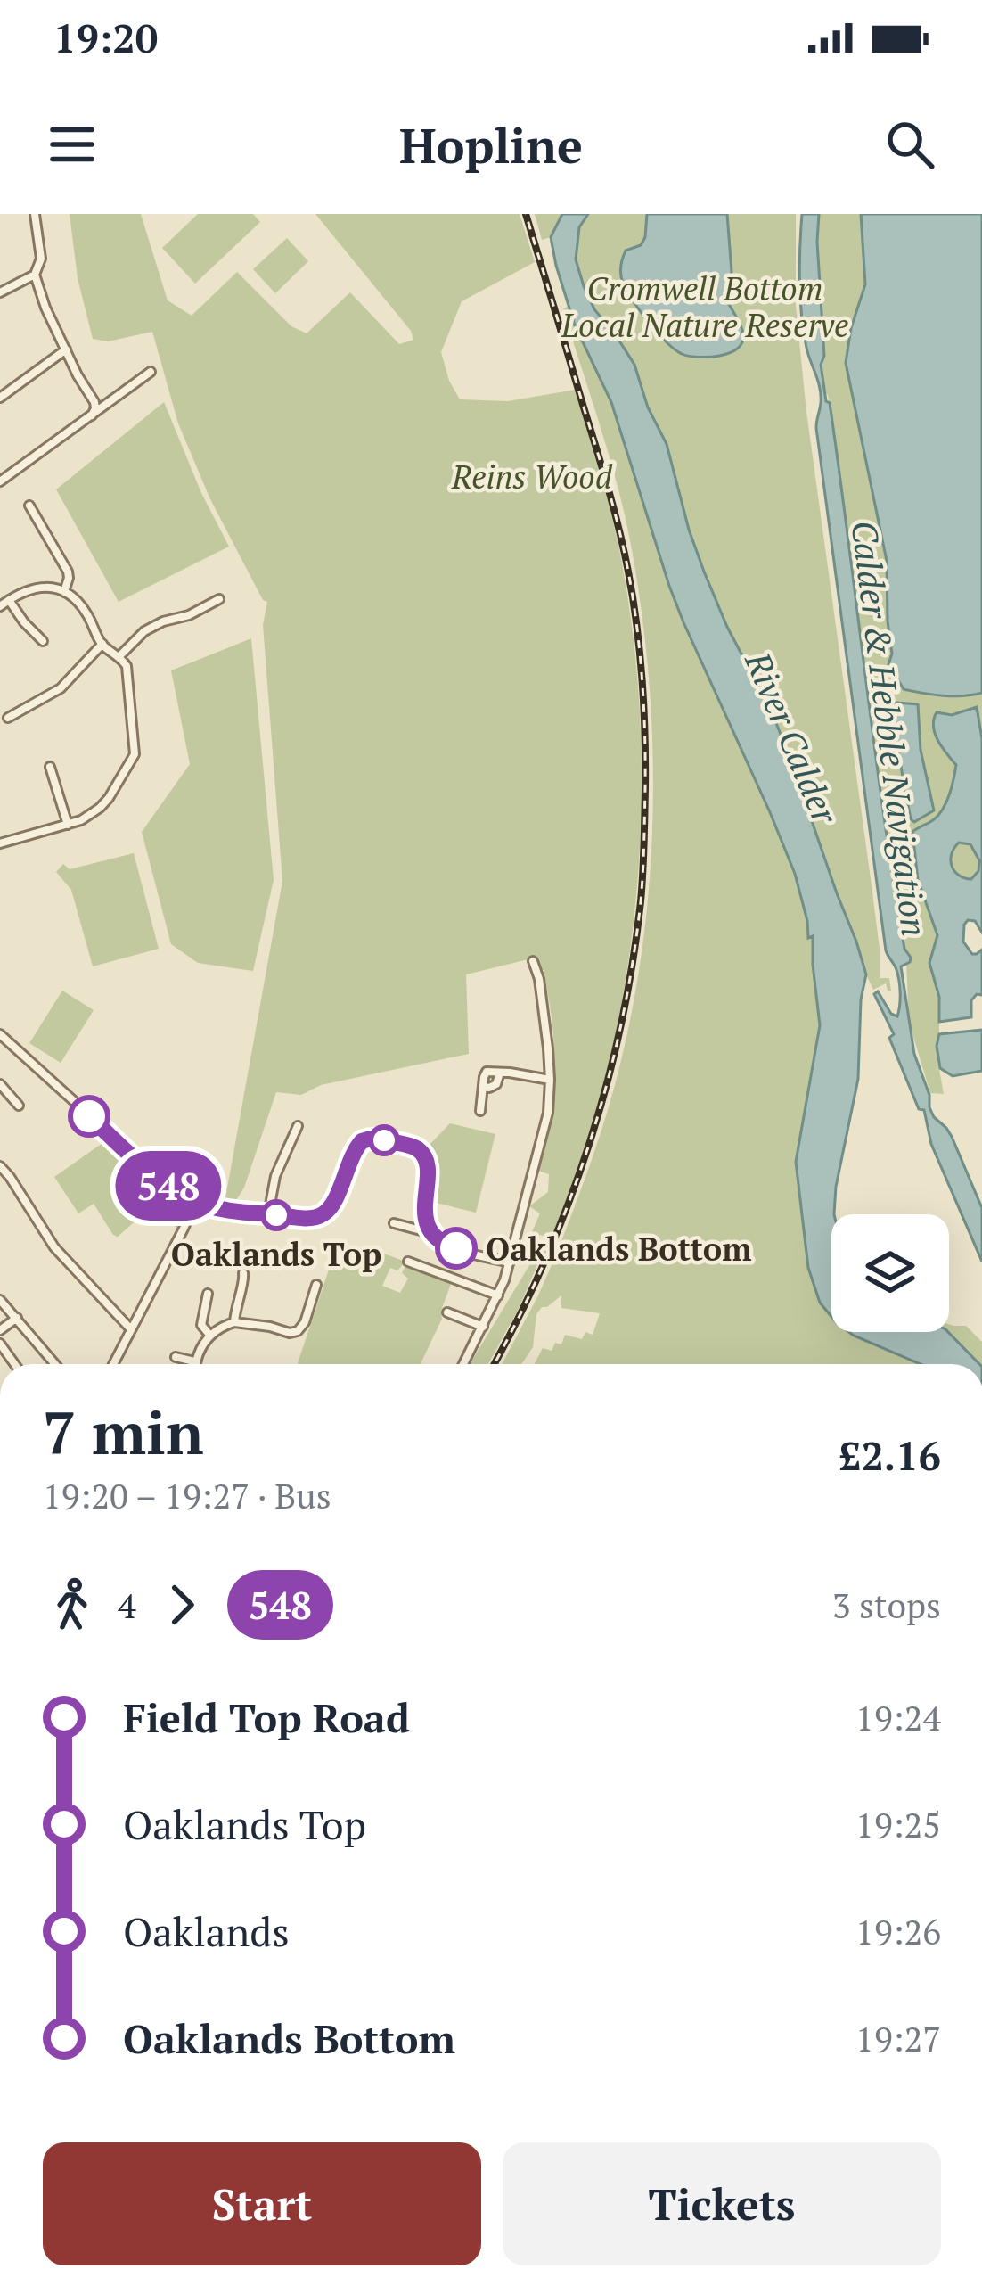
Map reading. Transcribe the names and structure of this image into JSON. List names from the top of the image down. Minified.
{"water":["Calder & Hebble Navigation","River Calder"],"parks":["Cromwell Bottom Local Nature Reserve","Reins Wood"],"places":["Oaklands Top","Oaklands Bottom"],"lines":["bus line 548"],"page":{"status":"19:20","header":"Hopline","on_map":"548","heading":["7 min","19:20 – 19:27 · Bus","£2.16"],"legs":["4","548","3 stops"],"list":[{"name":"Field Top Road","value":"19:24"},{"name":"Oaklands Top","value":"19:25"},{"name":"Oaklands","value":"19:26"},{"name":"Oaklands Bottom","value":"19:27"}],"buttons":["Start","Tickets"]}}
